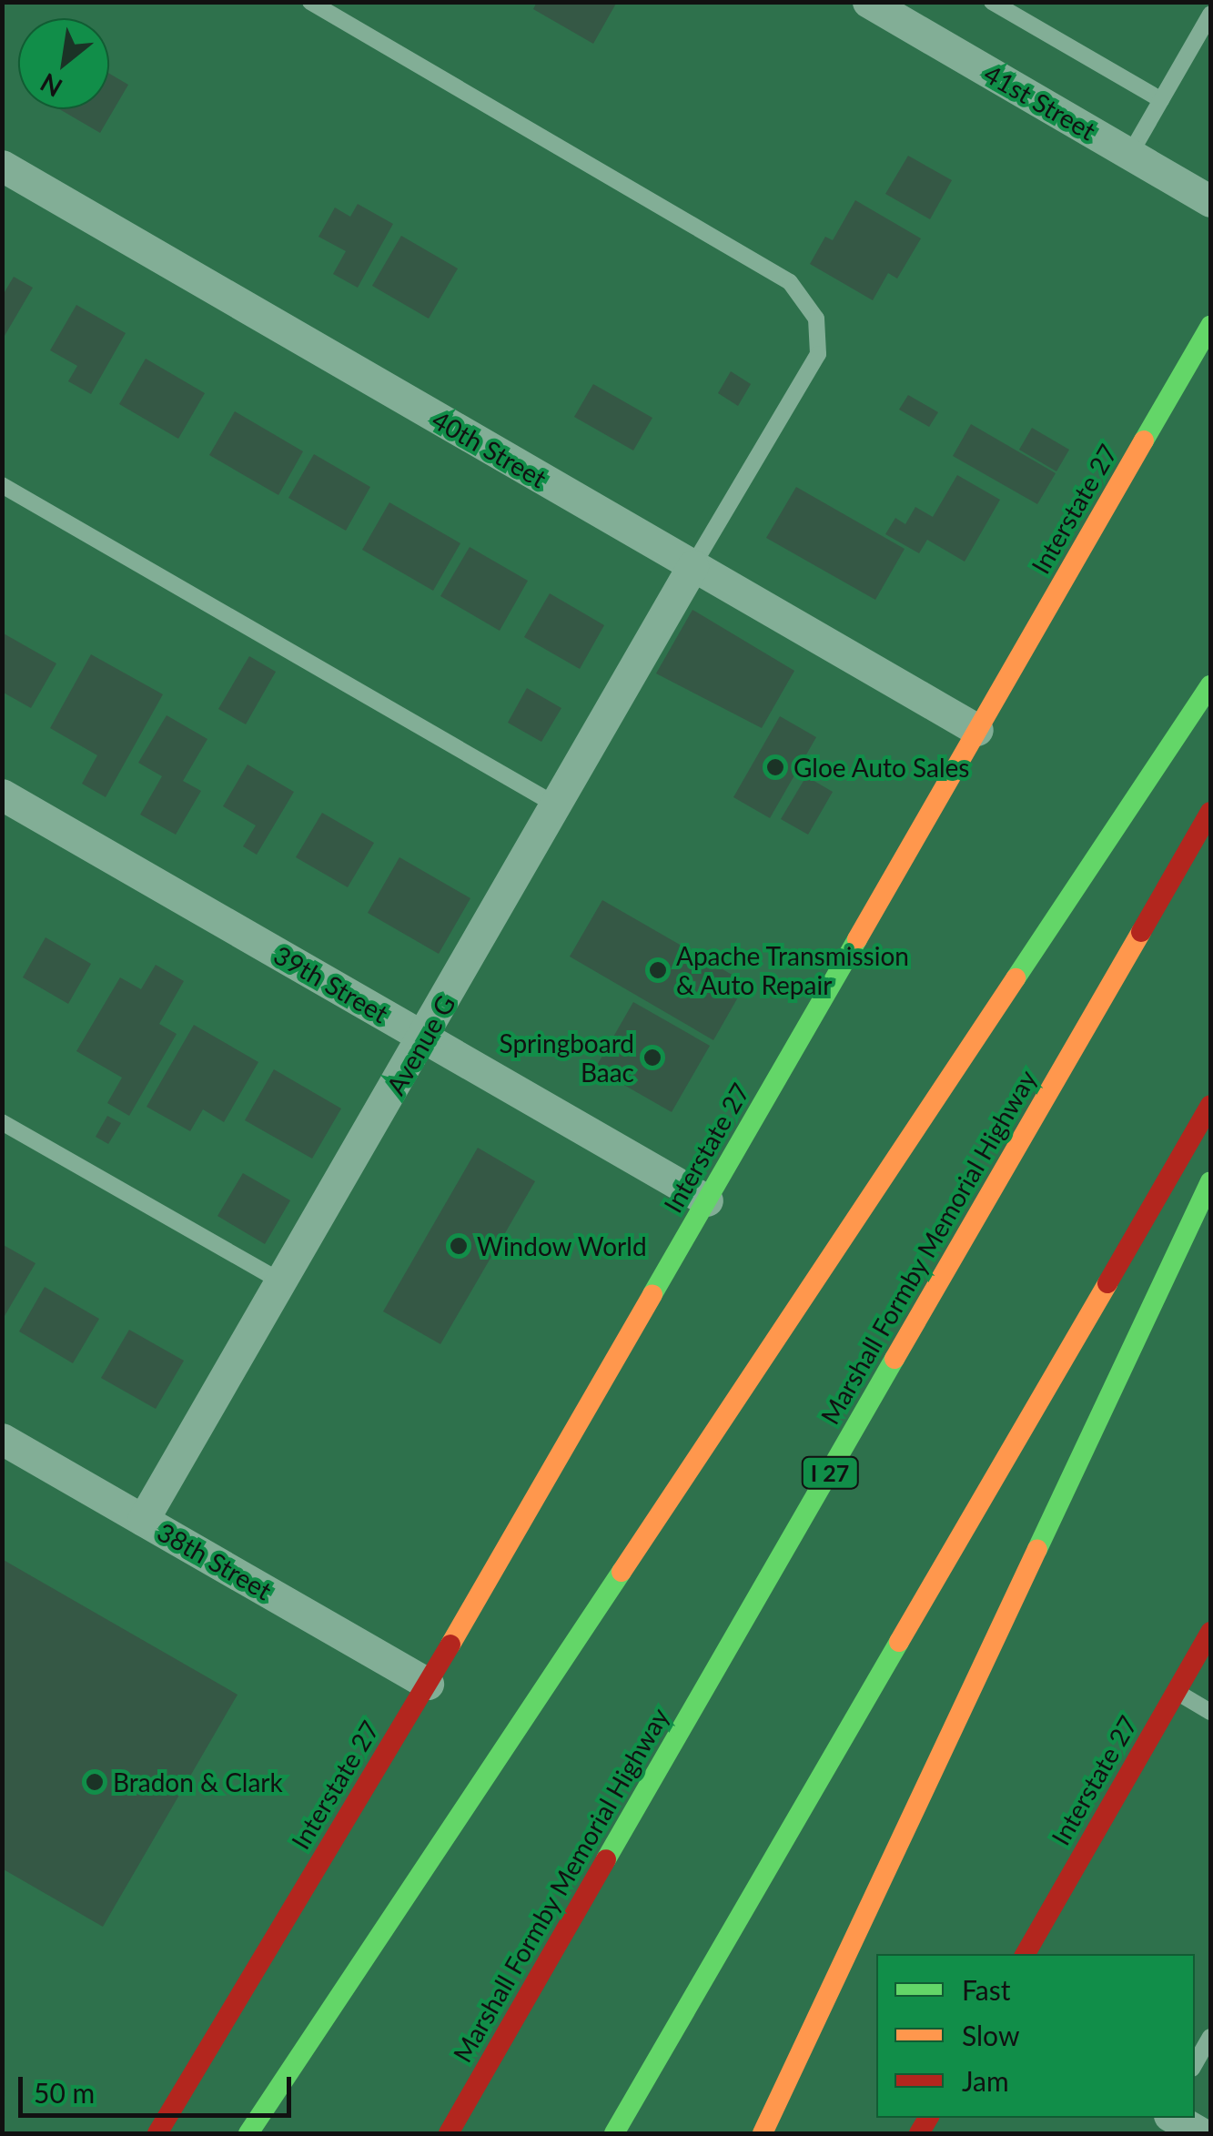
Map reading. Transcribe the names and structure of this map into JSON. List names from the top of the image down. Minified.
{"streets":{"main road":["Interstate 27","Marshall Formby Memorial Highway","I 27"],"street":["41st Street","40th Street","39th Street","Avenue G","38th Street"]},"crossings":[["40th Street","Interstate 27"],["40th Street","Avenue G"],["Interstate 27","39th Street"],["Interstate 27","38th Street"],["39th Street","Avenue G"],["Avenue G","38th Street"]],"places":["Gloe Auto Sales","Apache Transmission & Auto Repair","Springboard Baac","Window World","Bradon & Clark"],"legend":["Fast","Slow","Jam"],"scale_bar":"50 m","north":"bottom left"}
